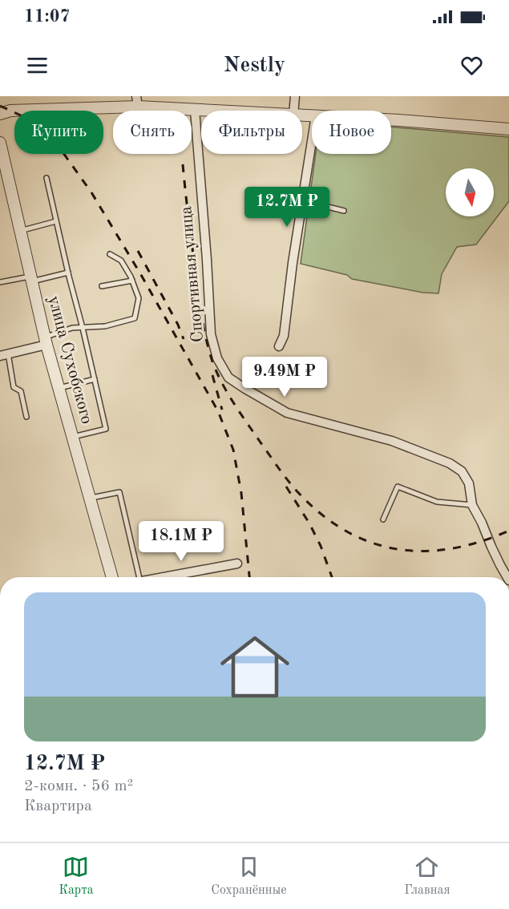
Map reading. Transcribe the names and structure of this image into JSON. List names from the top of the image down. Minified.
{"streets":{"street":["Спортивная улица","улица Сухобского"]},"north":"bottom","page":{"status":"11:07","header":"Nestly","chip":["Купить","Снять","Фильтры","Новое"],"price":["12.7M ₽","9.49M ₽","18.1M ₽"],"list":[{"name":"12.7M ₽","note":"2-комн. · 56 m² · Квартира"}],"tabs":["Карта","Сохранённые","Главная"]}}
